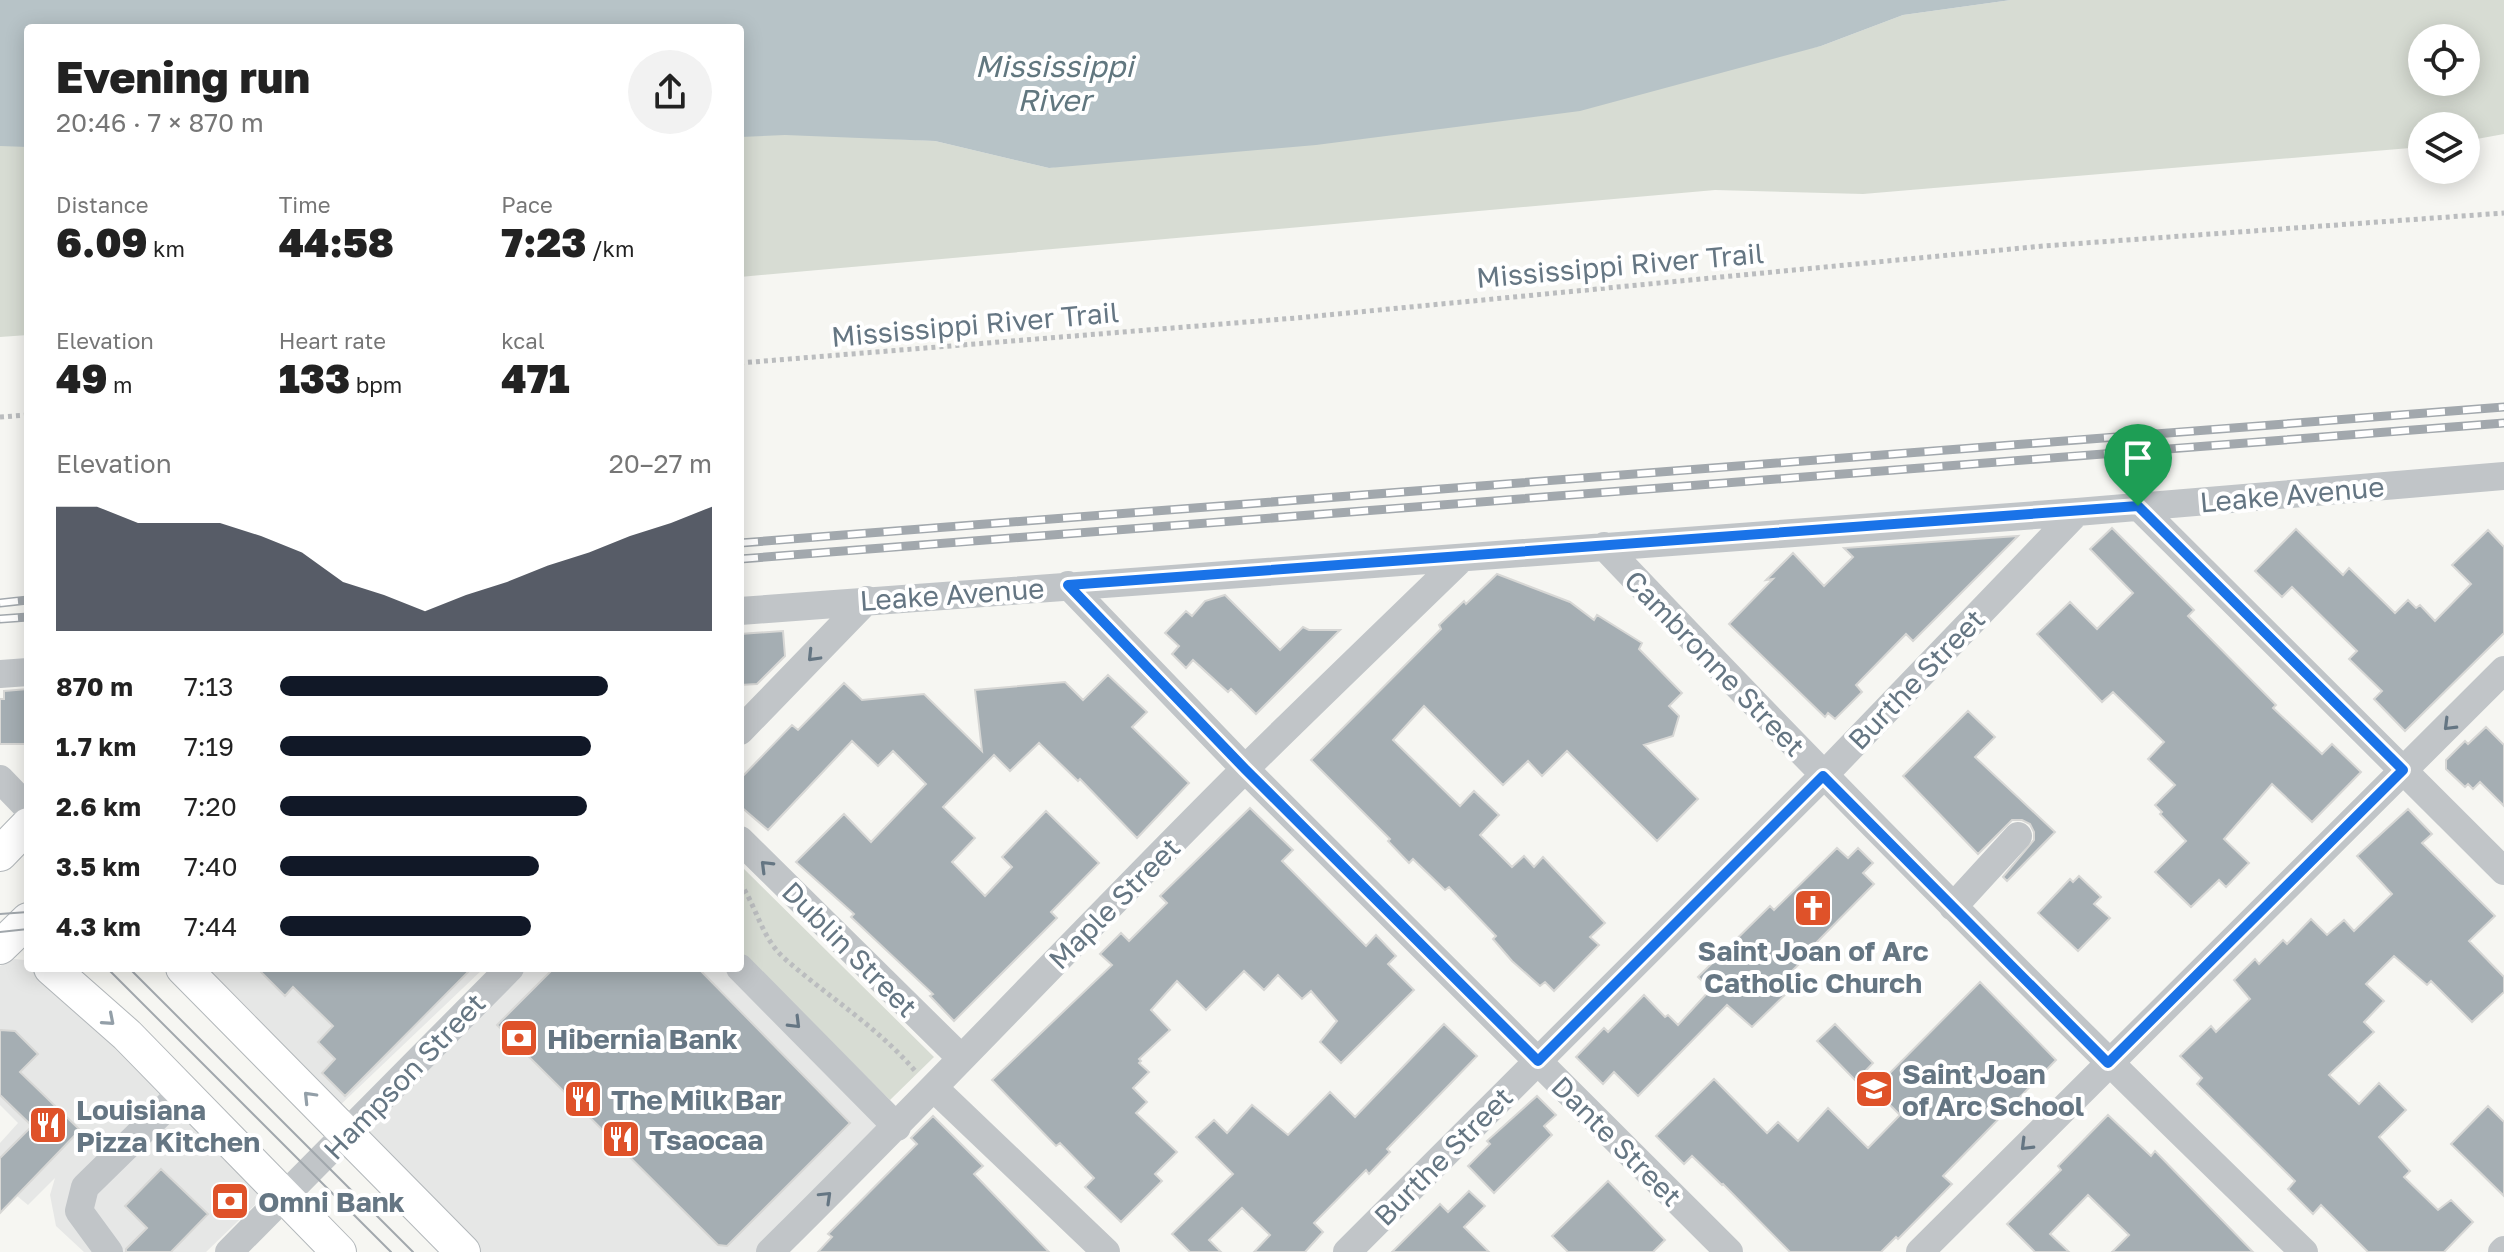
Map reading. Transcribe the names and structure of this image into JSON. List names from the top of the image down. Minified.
{"streets":{"street":["Leake Avenue","Cambronne Street","Burthe Street","Maple Street","Dublin Street","Hampson Street","Dante Street"],"path":["Mississippi River Trail"]},"crossings":[["Leake Avenue","Cambronne Street"],["Leake Avenue","Burthe Street"],["Leake Avenue","Maple Street"],["Leake Avenue","Dante Street"],["Cambronne Street","Burthe Street"],["Burthe Street","Dante Street"],["Maple Street","Dublin Street"],["Maple Street","Dante Street"]],"water":["Mississippi River"],"places":{"church":["Saint Joan of Arc Catholic Church"],"bank":["Hibernia Bank","Omni Bank"],"school or university":["Saint Joan of Arc School"],"restaurant":["The Milk Bar","Louisiana Pizza Kitchen","Tsaocaa"]},"page":{"heading":["Evening run","20:46 · 7 × 870 m"],"stats":[["Distance","6.09 km"],["Time","44:58"],["Pace","7:23 /km"],["Elevation","49 m"],["Heart rate","133 bpm"],["kcal","471"]],"chart":["Elevation","20–27 m"],"list":[{"name":"870 m","note":"7:13"},{"name":"1.7 km","note":"7:19"},{"name":"2.6 km","note":"7:20"},{"name":"3.5 km","note":"7:40"},{"name":"4.3 km","note":"7:44"}]}}
